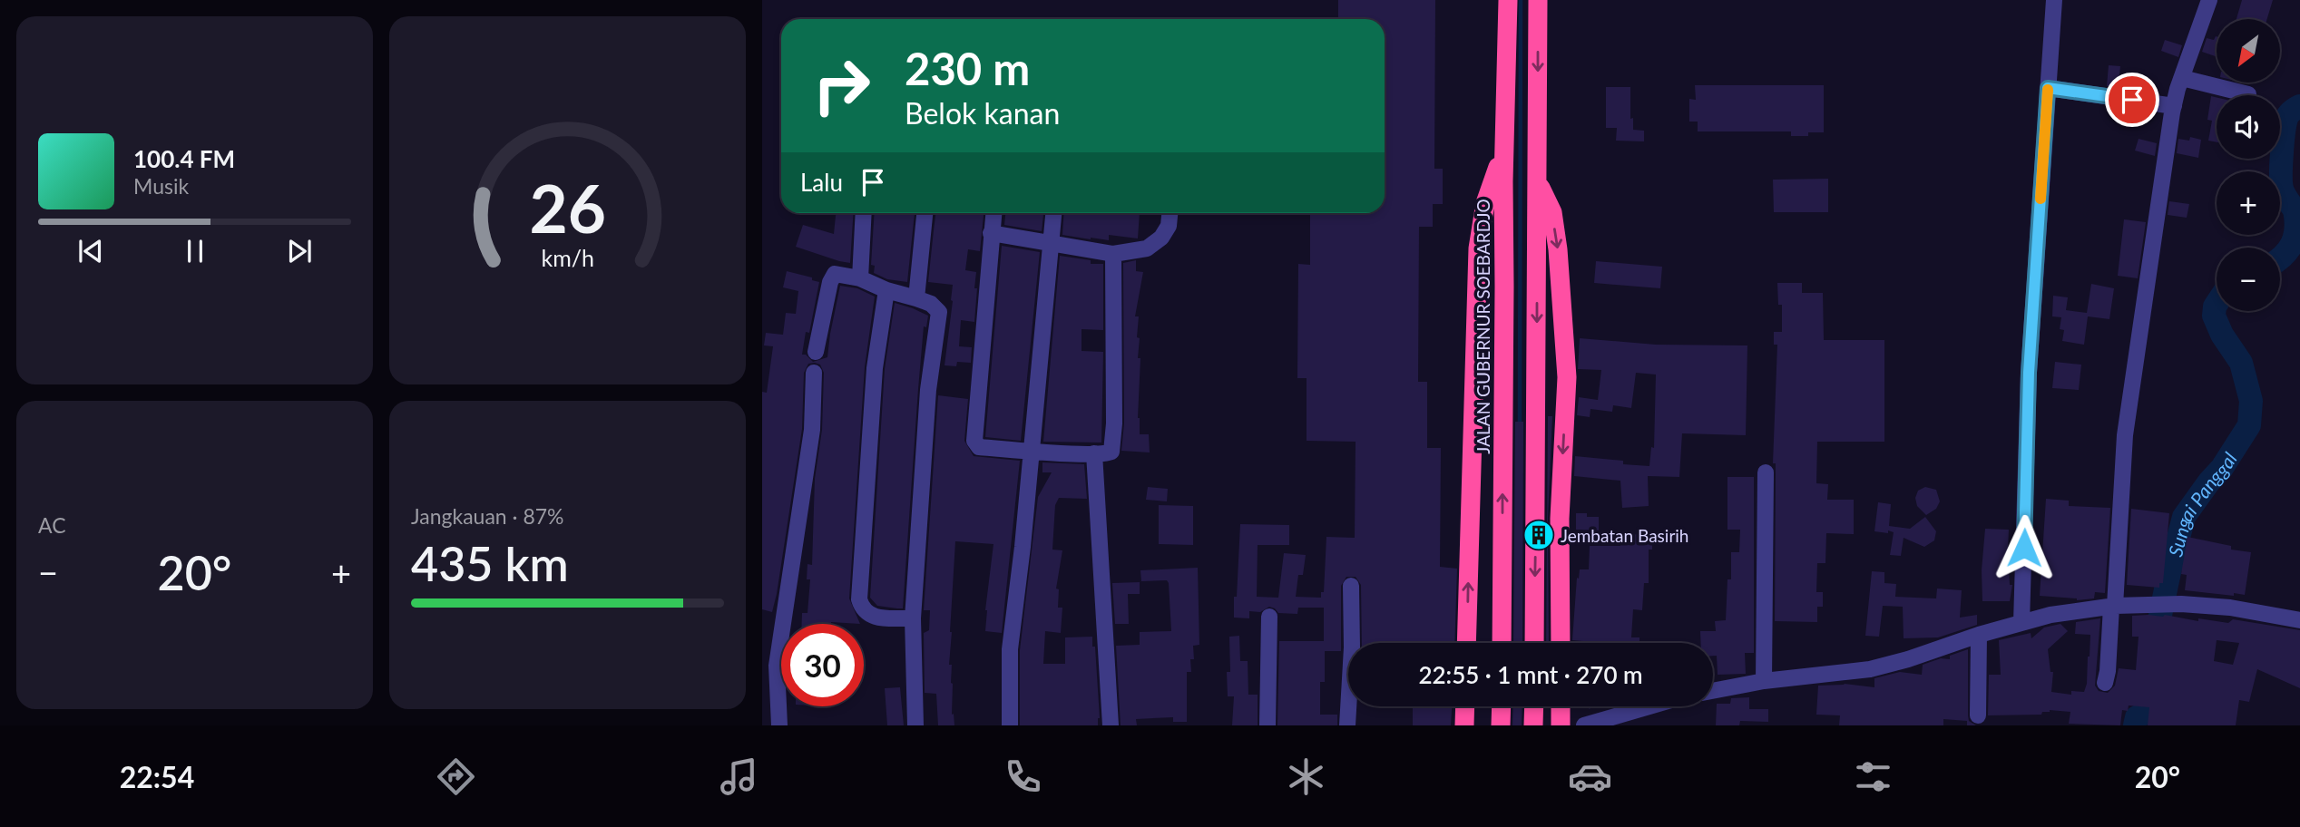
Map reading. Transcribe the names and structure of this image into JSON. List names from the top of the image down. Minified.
{"streets":{"highway":["JALAN GUBERNUR SOEBARDJO"]},"water":["Sungai Panggal"],"places":{"building":["Jembatan Basirih"]},"north":"bottom left","page":{"map_buttons":["+","−"],"turn":["230 m","Belok kanan"],"song":["100.4 FM","Musik"],"then":"Lalu","tile":["AC",["Jangkauan · 87%","435 km"]],"heat":["−","20°","+"],"limit":"30","trip":"22:55 · 1 mnt · 270 m","tabs":["22:54","20°"],"gauge":["26","km/h"]}}
